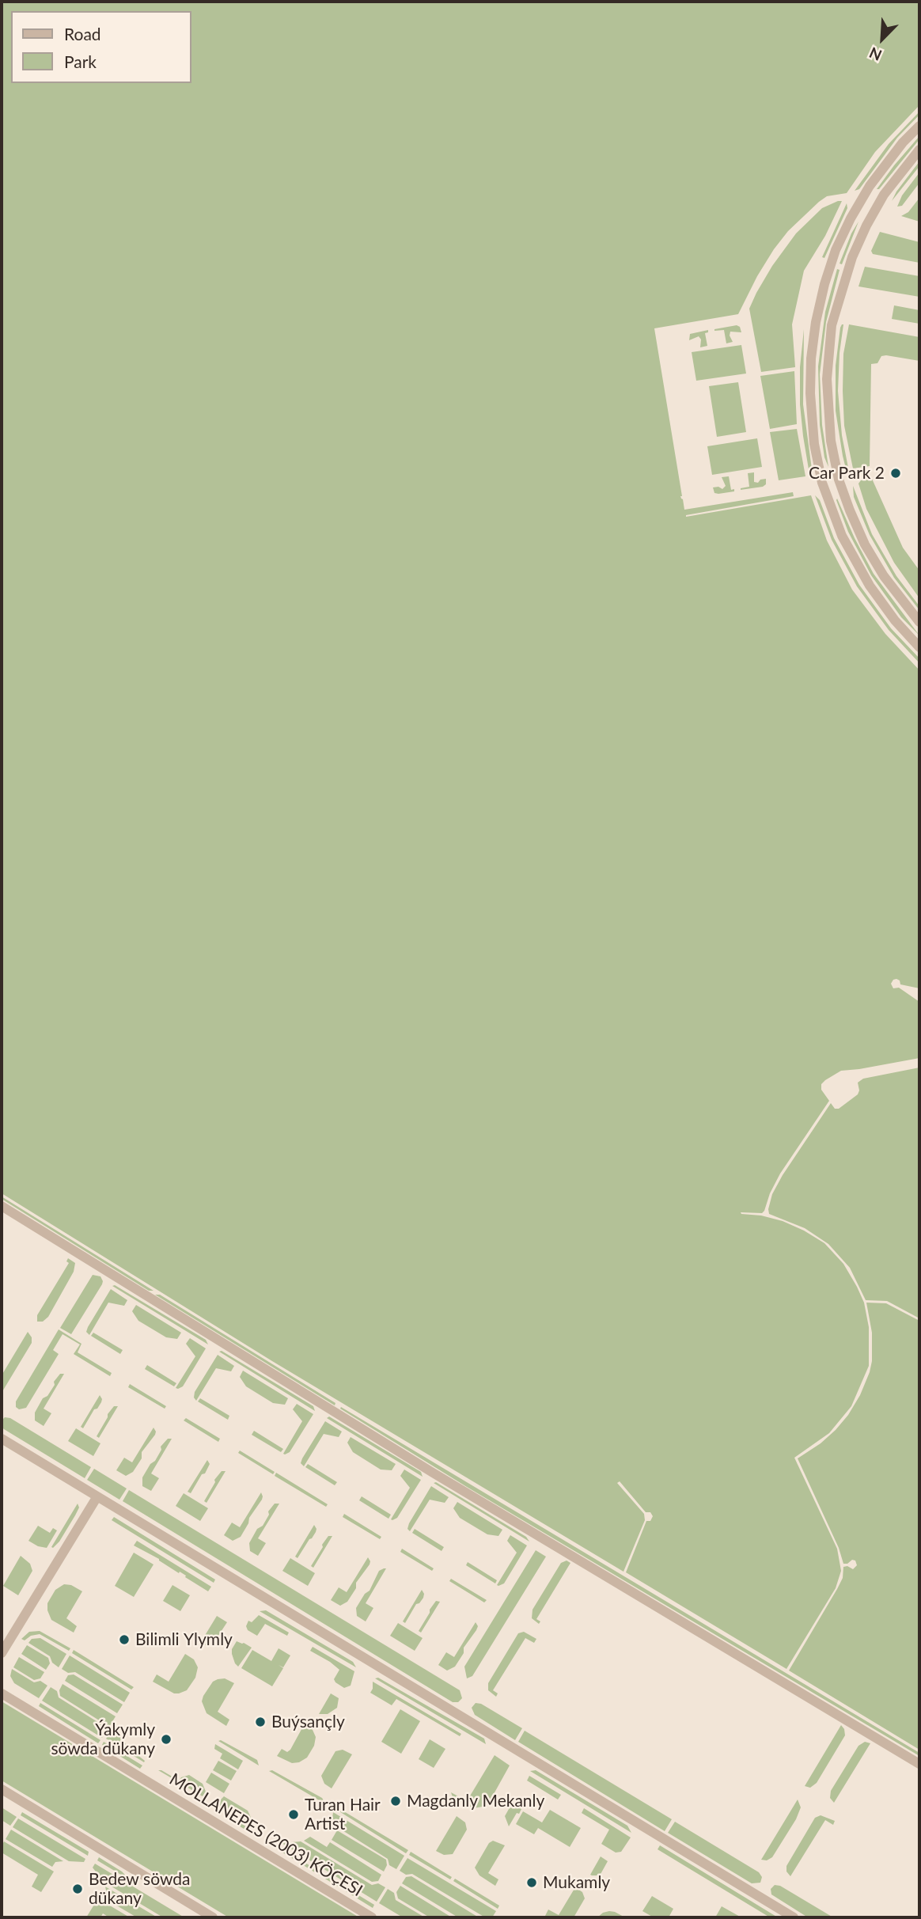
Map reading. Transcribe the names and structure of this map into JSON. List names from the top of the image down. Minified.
{"streets":{"street":["MOLLANEPES (2003) KÖÇESI"]},"places":["Car Park 2","Bilimli Ylymly","Buýsançly","Ýakymly söwda dükany","Magdanly Mekanly","Turan Hair Artist","Mukamly","Bedew söwda dükany"],"legend":["Road","Park"],"north":"bottom left"}
